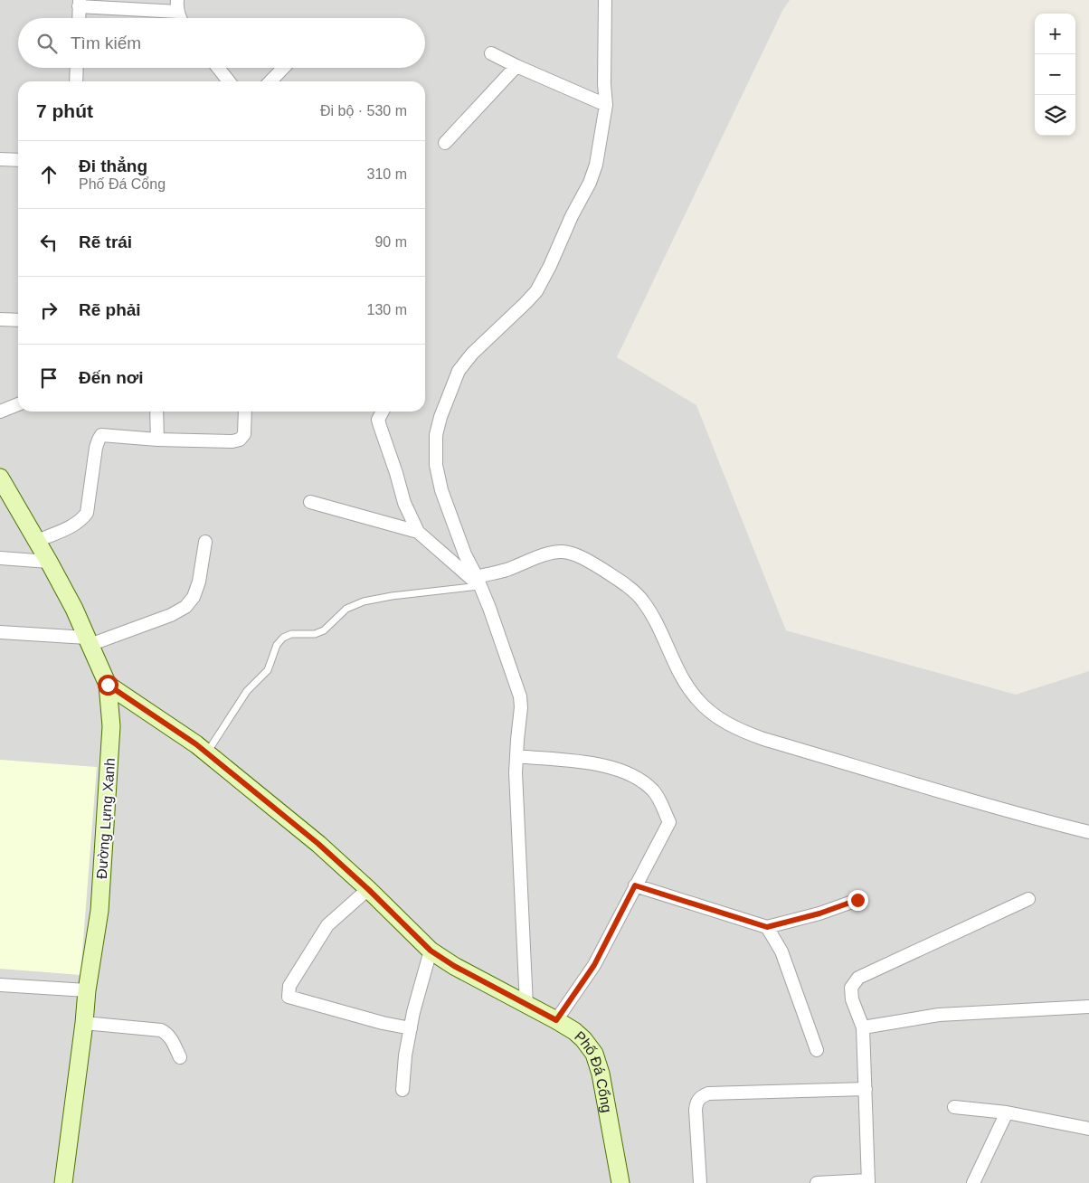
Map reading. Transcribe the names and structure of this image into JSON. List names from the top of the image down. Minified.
{"streets":{"street":["Đường Lựng Xanh","Phố Đá Cổng"]},"crossings":[["Đường Lựng Xanh","Phố Đá Cổng"]],"page":{"map_buttons":["+","−"],"search":"Tìm kiếm","heading":["7 phút","Đi bộ · 530 m"],"list":[["Đi thẳng","Phố Đá Cổng","310 m"],["Rẽ trái","90 m"],["Rẽ phải","130 m"],"Đến nơi"]}}
